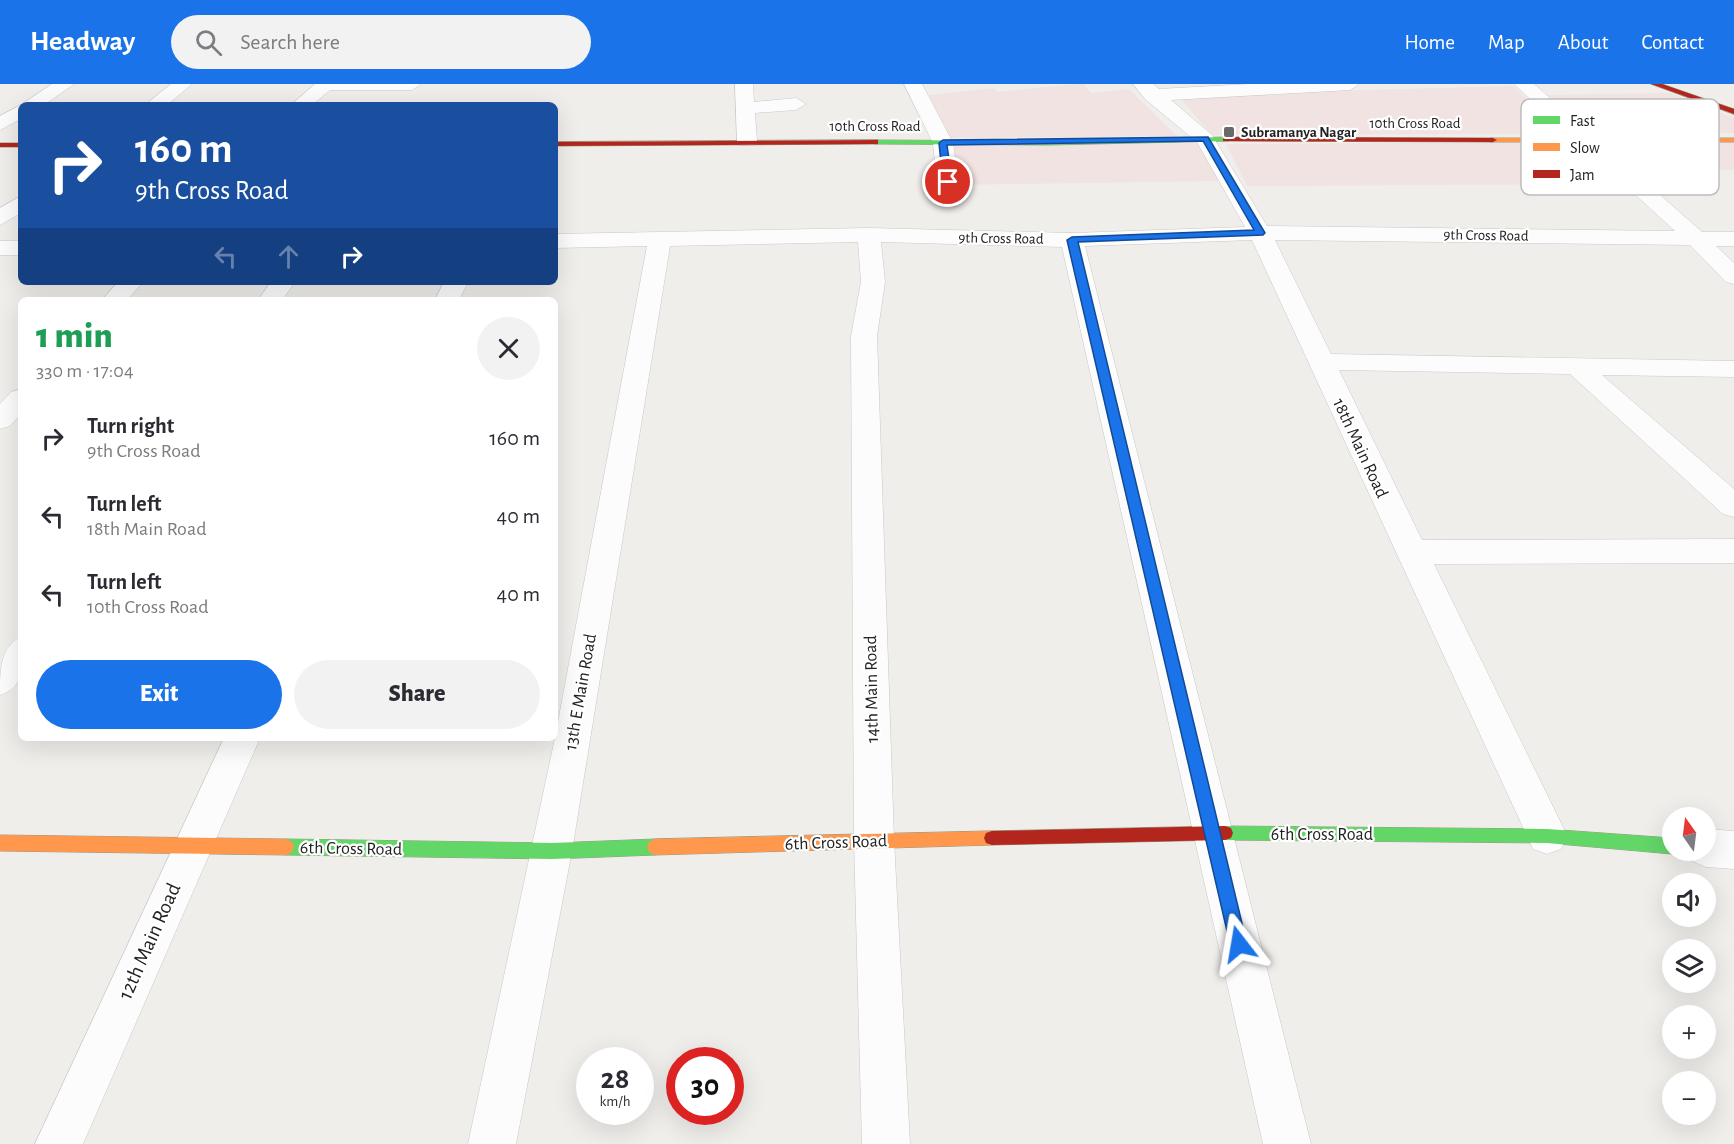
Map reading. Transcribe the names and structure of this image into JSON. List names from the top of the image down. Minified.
{"streets":{"street":["10th Cross Road","9th Cross Road","18th Main Road","14th Main Road","13th E Main Road","6th Cross Road","12th Main Road"]},"crossings":[["10th Cross Road","18th Main Road"],["9th Cross Road","18th Main Road"],["9th Cross Road","14th Main Road"],["9th Cross Road","13th E Main Road"],["18th Main Road","6th Cross Road"],["14th Main Road","6th Cross Road"],["13th E Main Road","6th Cross Road"],["6th Cross Road","12th Main Road"]],"places":{"transit":["Subramanya Nagar"]},"legend":["Fast","Slow","Jam"],"north":"top","page":{"header":"Headway","search":"Search here","nav":["Home","Map","About","Contact"],"turn":["160 m","9th Cross Road"],"heading":["1 min","330 m · 17:04"],"list":[{"name":"Turn right","note":"9th Cross Road","value":"160 m"},{"name":"Turn left","note":"18th Main Road","value":"40 m"},{"name":"Turn left","note":"10th Cross Road","value":"40 m"}],"buttons":["Exit","Share"],"map_buttons":["+","−"],"speed":"28 km/h","limit":"30"}}
